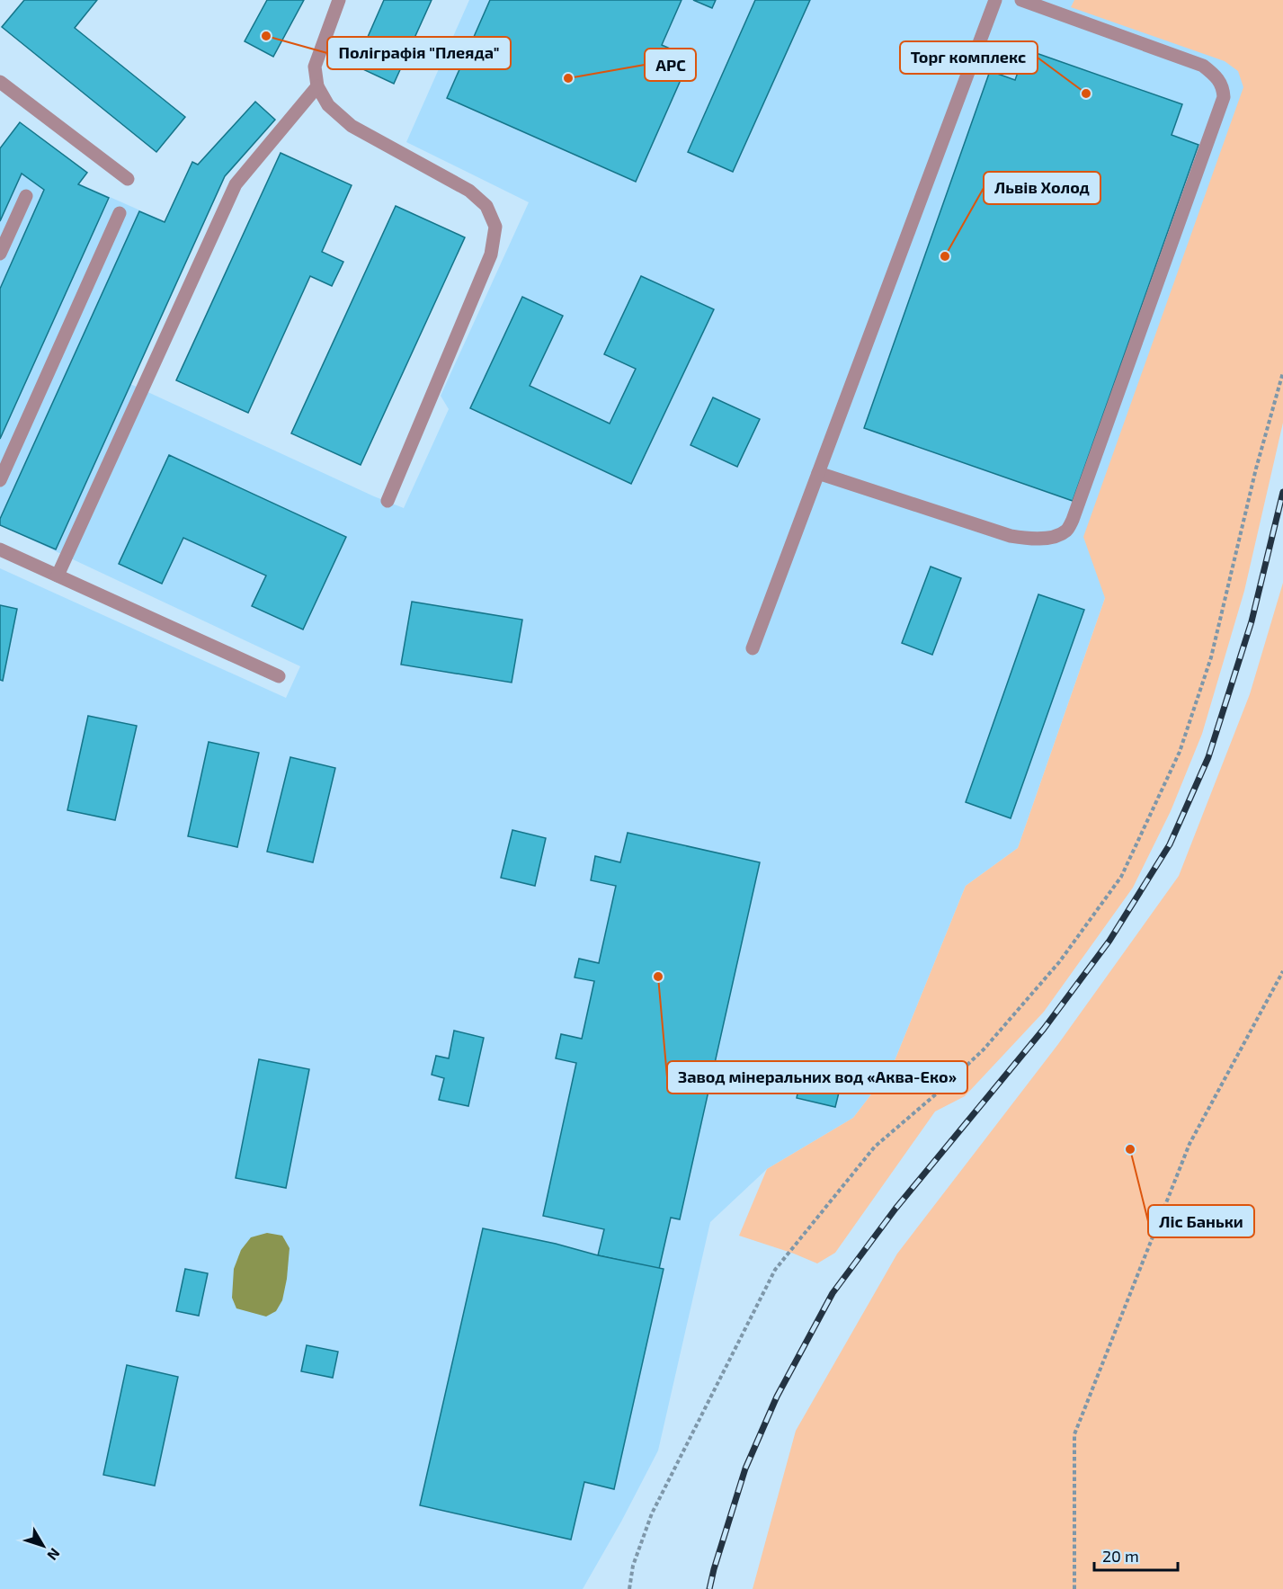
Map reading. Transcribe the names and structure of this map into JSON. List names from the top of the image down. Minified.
{"places":["Поліграфія \"Плеяда\"","АРС","Торг комплекс","Львів Холод","Завод мінеральних вод «Аква-Еко»","Ліс Баньки"],"scale_bar":"20 m","north":"bottom right"}
